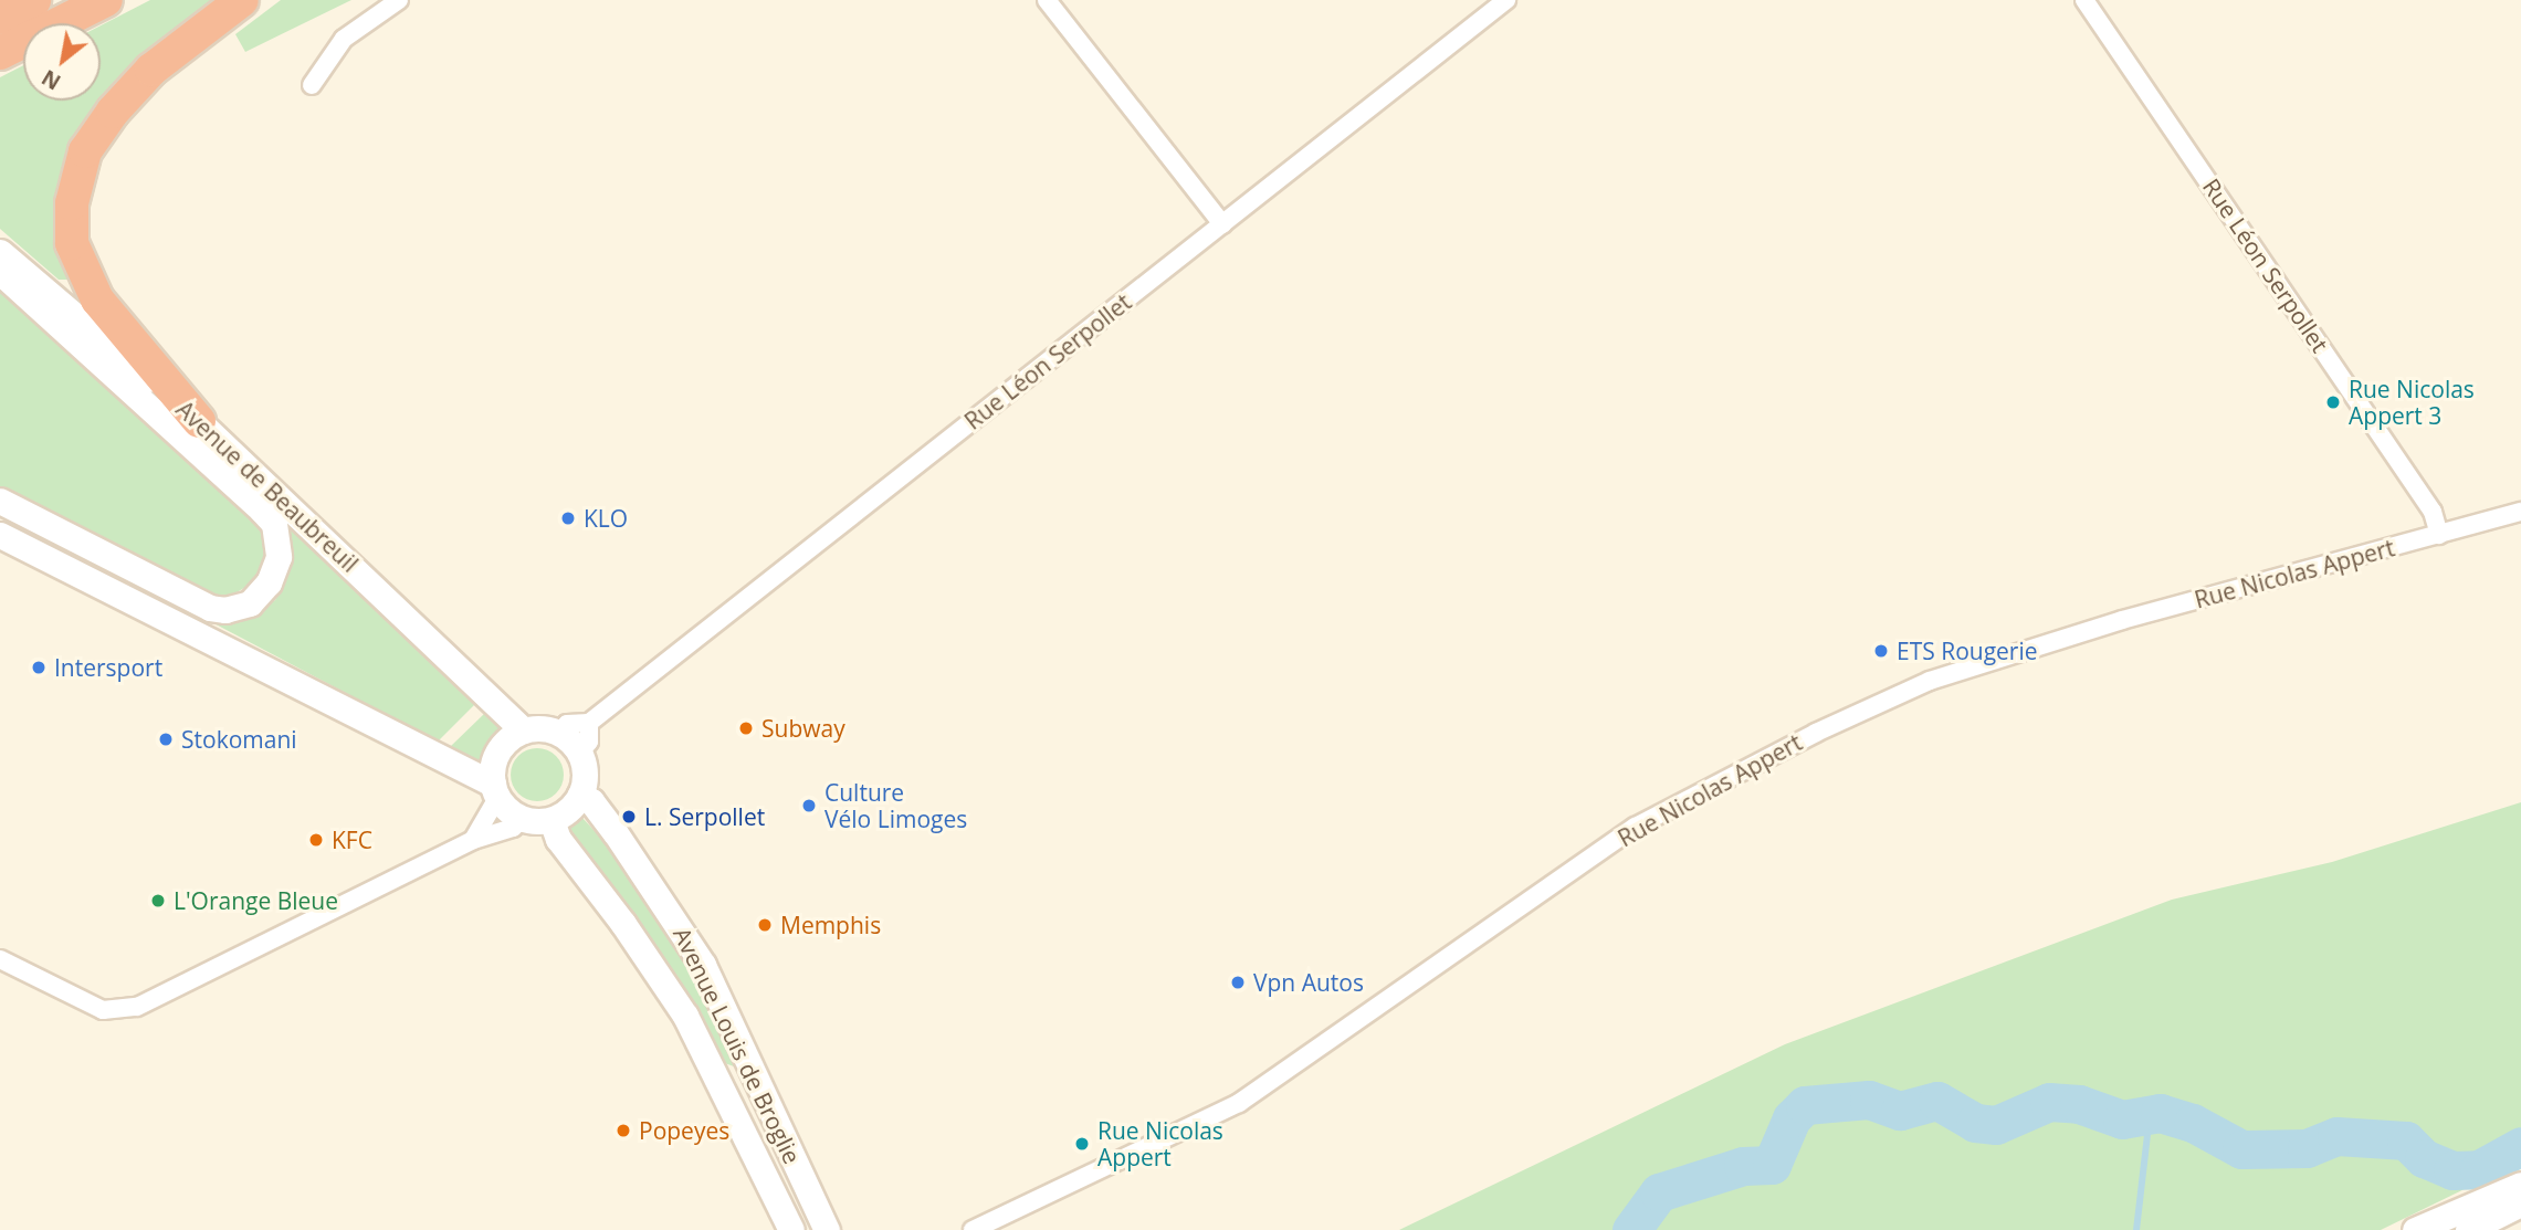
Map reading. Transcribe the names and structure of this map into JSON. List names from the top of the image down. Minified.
{"streets":{"main road":["Avenue de Beaubreuil","Avenue Louis de Broglie"],"street":["Rue Léon Serpollet","Rue Nicolas Appert"]},"crossings":[["Rue Léon Serpollet","Avenue de Beaubreuil"],["Rue Léon Serpollet","Rue Nicolas Appert"],["Rue Léon Serpollet","Avenue Louis de Broglie"],["Avenue de Beaubreuil","Avenue Louis de Broglie"]],"places":["Rue Nicolas Appert 3","KLO","ETS Rougerie","Intersport","Subway","Stokomani","Culture Vélo Limoges","L. Serpollet","KFC","L'Orange Bleue","Memphis","Vpn Autos","Popeyes","Rue Nicolas Appert"],"north":"bottom left"}
